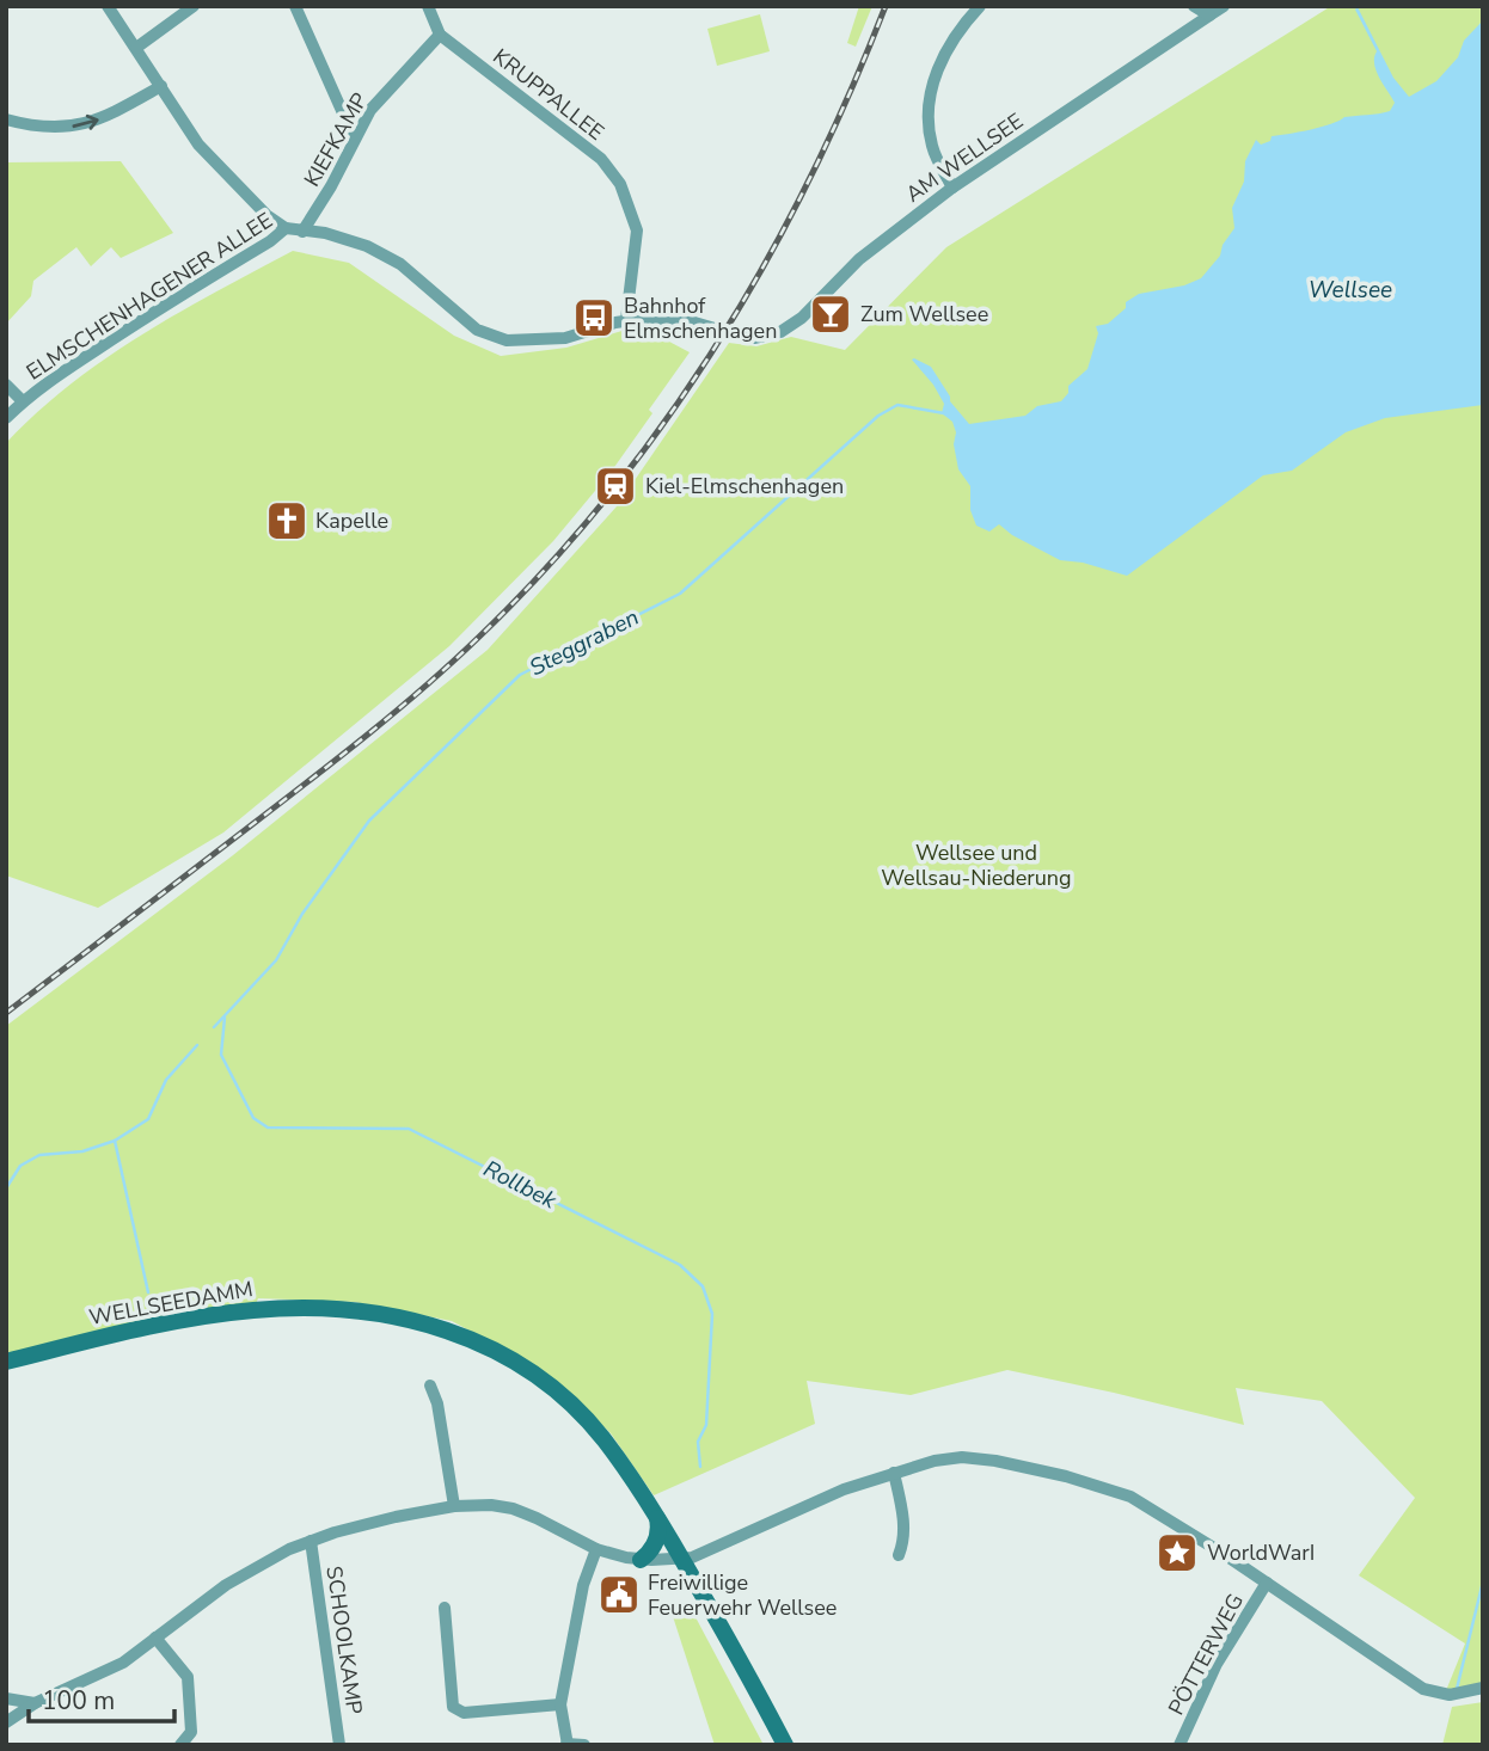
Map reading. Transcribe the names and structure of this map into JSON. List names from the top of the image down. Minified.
{"streets":{"main road":["WELLSEEDAMM"],"street":["KRUPPALLEE","KIEFKAMP","AM WELLSEE","ELMSCHENHAGENER ALLEE","SCHOOLKAMP","PÖTTERWEG"]},"crossings":[["KRUPPALLEE","KIEFKAMP"],["KRUPPALLEE","ELMSCHENHAGENER ALLEE"],["KIEFKAMP","ELMSCHENHAGENER ALLEE"],["AM WELLSEE","ELMSCHENHAGENER ALLEE"]],"water":["Wellsee","Steggraben","Rollbek"],"parks":["Wellsee und Wellsau-Niederung"],"places":{"bar":["Zum Wellsee"],"bus stop":["Bahnhof Elmschenhagen"],"station":["Kiel-Elmschenhagen"],"church":["Kapelle"],"place":["WorldWarI"],"public building":["Freiwillige Feuerwehr Wellsee"]},"scale_bar":"100 m"}
